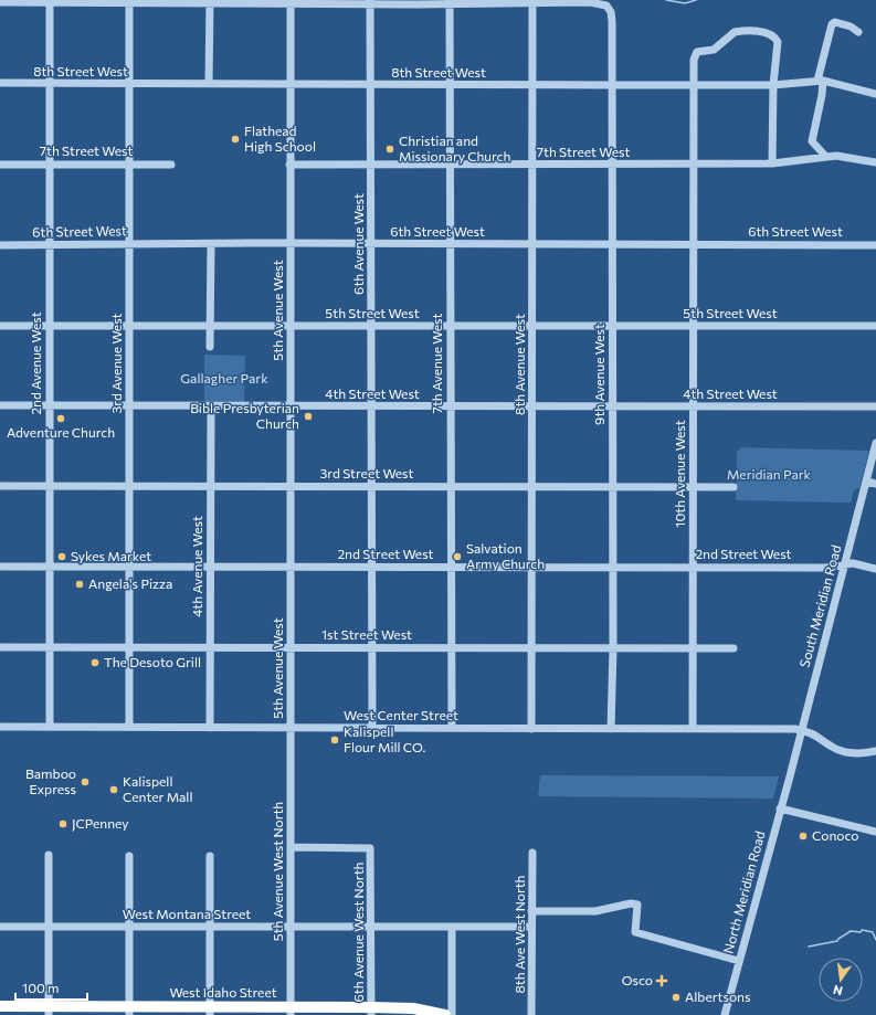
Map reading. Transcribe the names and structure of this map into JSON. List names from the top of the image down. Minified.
{"streets":{"highway":["West Idaho Street"],"street":["8th Street West","7th Street West","6th Street West","6th Avenue West","5th Avenue West","5th Street West","2nd Avenue West","3rd Avenue West","7th Avenue West","8th Avenue West","9th Avenue West","4th Street West","3rd Street West","10th Avenue West","2nd Street West","4th Avenue West","South Meridian Road","1st Street West","West Center Street","5th Avenue West North","North Meridian Road","West Montana Street","6th Avenue West North","8th Ave West North"]},"crossings":[["8th Street West","6th Avenue West"],["8th Street West","5th Avenue West"],["8th Street West","2nd Avenue West"],["8th Street West","3rd Avenue West"],["8th Street West","7th Avenue West"],["8th Street West","8th Avenue West"],["8th Street West","9th Avenue West"],["8th Street West","10th Avenue West"],["7th Street West","6th Avenue West"],["7th Street West","5th Avenue West"],["7th Street West","2nd Avenue West"],["7th Street West","3rd Avenue West"],["7th Street West","7th Avenue West"],["7th Street West","8th Avenue West"],["7th Street West","9th Avenue West"],["7th Street West","10th Avenue West"],["6th Street West","6th Avenue West"],["6th Street West","5th Avenue West"],["6th Street West","2nd Avenue West"],["6th Street West","3rd Avenue West"],["6th Street West","7th Avenue West"],["6th Street West","8th Avenue West"],["6th Street West","9th Avenue West"],["6th Street West","10th Avenue West"],["6th Avenue West","5th Street West"],["6th Avenue West","4th Street West"],["6th Avenue West","3rd Street West"],["6th Avenue West","2nd Street West"],["6th Avenue West","1st Street West"],["6th Avenue West","West Center Street"],["5th Avenue West","5th Street West"],["5th Avenue West","4th Street West"],["5th Avenue West","3rd Street West"],["5th Avenue West","2nd Street West"],["5th Avenue West","1st Street West"],["5th Avenue West","West Center Street"],["5th Avenue West","5th Avenue West North"],["5th Street West","2nd Avenue West"],["5th Street West","3rd Avenue West"],["5th Street West","7th Avenue West"],["5th Street West","8th Avenue West"],["5th Street West","9th Avenue West"],["5th Street West","10th Avenue West"],["2nd Avenue West","4th Street West"],["2nd Avenue West","3rd Street West"],["2nd Avenue West","2nd Street West"],["2nd Avenue West","1st Street West"],["2nd Avenue West","West Center Street"],["3rd Avenue West","4th Street West"],["3rd Avenue West","3rd Street West"],["3rd Avenue West","2nd Street West"],["3rd Avenue West","1st Street West"],["3rd Avenue West","West Center Street"],["7th Avenue West","4th Street West"],["7th Avenue West","3rd Street West"],["7th Avenue West","2nd Street West"],["7th Avenue West","1st Street West"],["7th Avenue West","West Center Street"],["8th Avenue West","9th Avenue West"],["8th Avenue West","4th Street West"],["8th Avenue West","3rd Street West"],["8th Avenue West","2nd Street West"],["8th Avenue West","1st Street West"],["8th Avenue West","West Center Street"],["9th Avenue West","4th Street West"],["9th Avenue West","3rd Street West"],["9th Avenue West","2nd Street West"],["9th Avenue West","1st Street West"],["9th Avenue West","West Center Street"],["4th Street West","10th Avenue West"],["4th Street West","4th Avenue West"],["3rd Street West","10th Avenue West"],["3rd Street West","4th Avenue West"],["10th Avenue West","2nd Street West"],["10th Avenue West","1st Street West"],["10th Avenue West","West Center Street"],["2nd Street West","4th Avenue West"],["2nd Street West","South Meridian Road"],["4th Avenue West","1st Street West"],["4th Avenue West","West Center Street"],["South Meridian Road","West Center Street"],["South Meridian Road","North Meridian Road"],["West Center Street","5th Avenue West North"],["5th Avenue West North","West Montana Street"],["5th Avenue West North","6th Avenue West North"],["5th Avenue West North","West Idaho Street"],["West Montana Street","6th Avenue West North"],["West Montana Street","8th Ave West North"],["6th Avenue West North","West Idaho Street"]],"parks":["Gallagher Park","Meridian Park"],"places":{"other":["Flathead High School","Christian and Missionary Church","Bible Presbyterian Church","Adventure Church","Sykes Market","Salvation Army Church","Angela's Pizza","The Desoto Grill","Kalispell Flour Mill CO.","Bamboo Express","Kalispell Center Mall","JCPenney","Conoco","Albertsons"],"health":["Osco"]},"scale_bar":"100 m","north":"bottom"}
